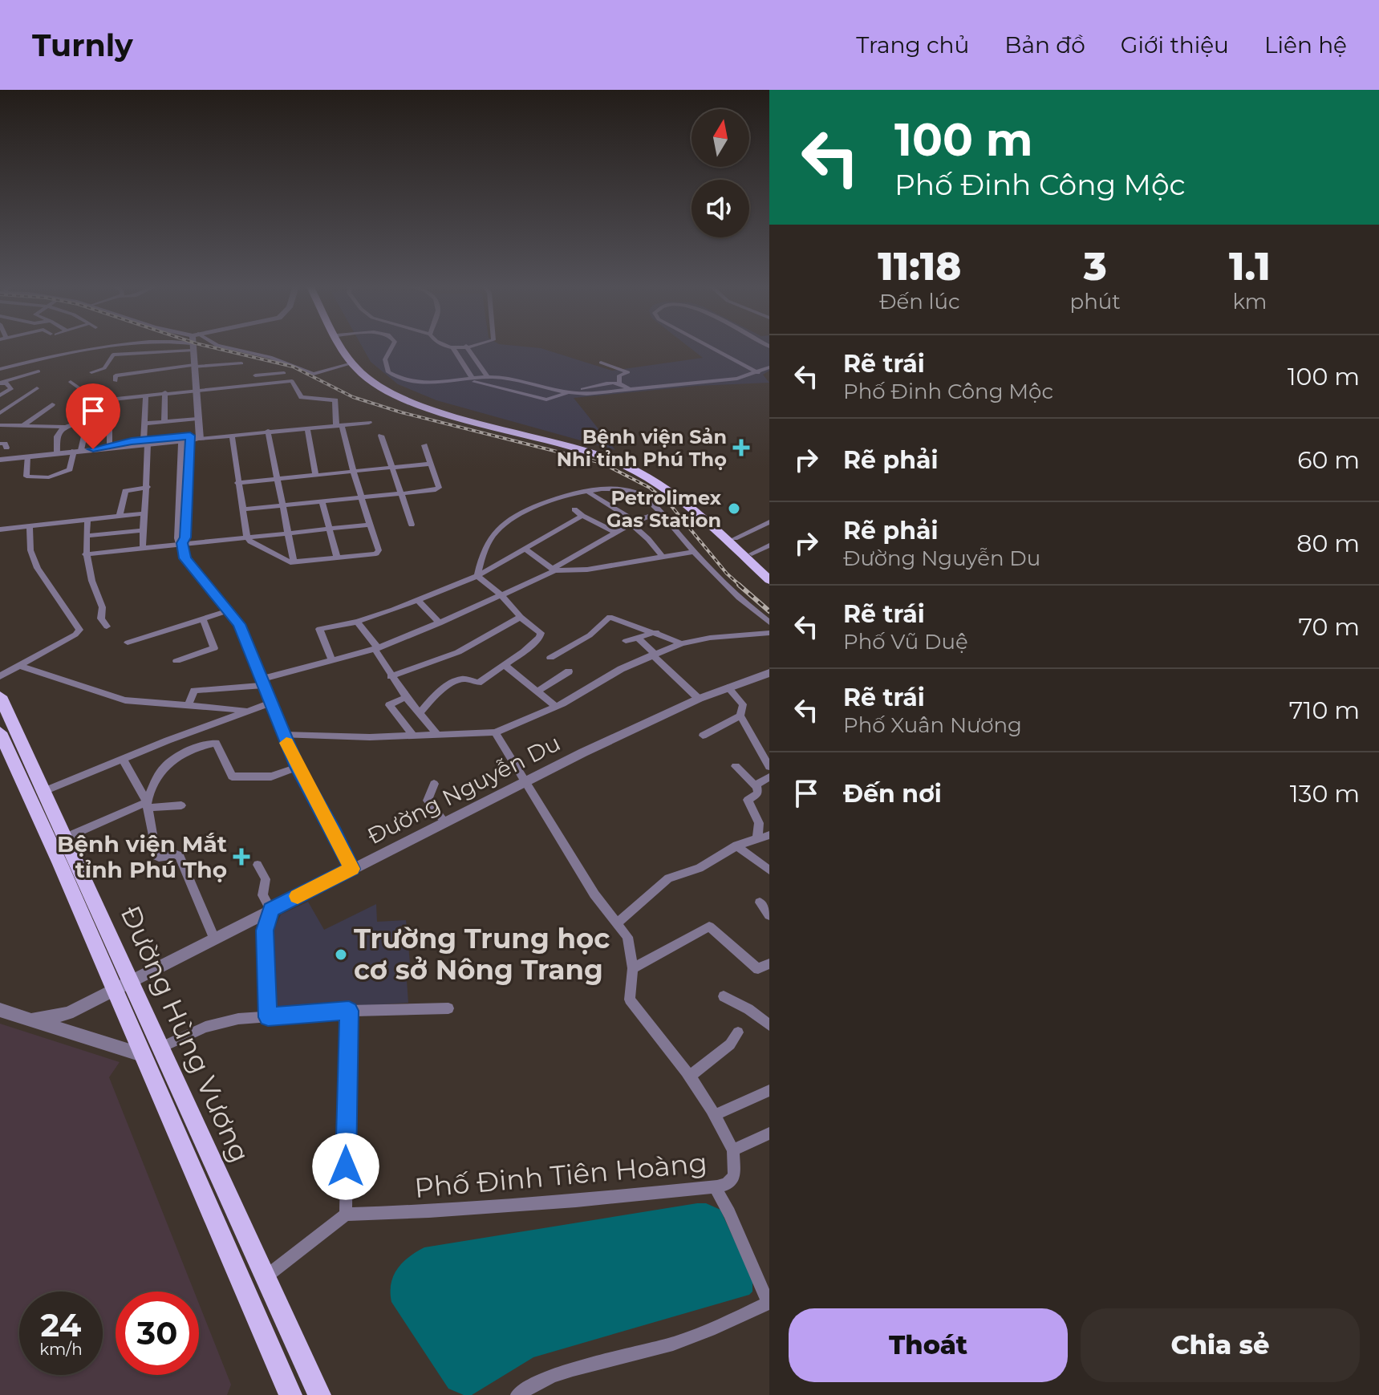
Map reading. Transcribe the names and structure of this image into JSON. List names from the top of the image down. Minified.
{"streets":{"main road":["Đường Hùng Vương"],"street":["Đường Nguyễn Du","Phố Đinh Tiên Hoàng"]},"crossings":[["Đường Nguyễn Du","Đường Hùng Vương"]],"places":{"health":["Bệnh viện Sản Nhi tỉnh Phú Thọ","Bệnh viện Mắt tỉnh Phú Thọ"],"other":["Petrolimex Gas Station","Trường Trung học cơ sở Nông Trang"]},"north":"top","page":{"header":"Turnly","nav":["Trang chủ","Bản đồ","Giới thiệu","Liên hệ"],"turn":["100 m","Phố Đinh Công Mộc"],"eta":["11:18","Đến lúc","3","phút","1.1","km"],"list":[{"name":"Rẽ trái","note":"Phố Đinh Công Mộc","value":"100 m"},{"name":"Rẽ phải","value":"60 m"},{"name":"Rẽ phải","note":"Đường Nguyễn Du","value":"80 m"},{"name":"Rẽ trái","note":"Phố Vũ Duệ","value":"70 m"},{"name":"Rẽ trái","note":"Phố Xuân Nương","value":"710 m"},{"name":"Đến nơi","value":"130 m"}],"speed":"24 km/h","limit":"30","buttons":["Thoát","Chia sẻ"]}}
